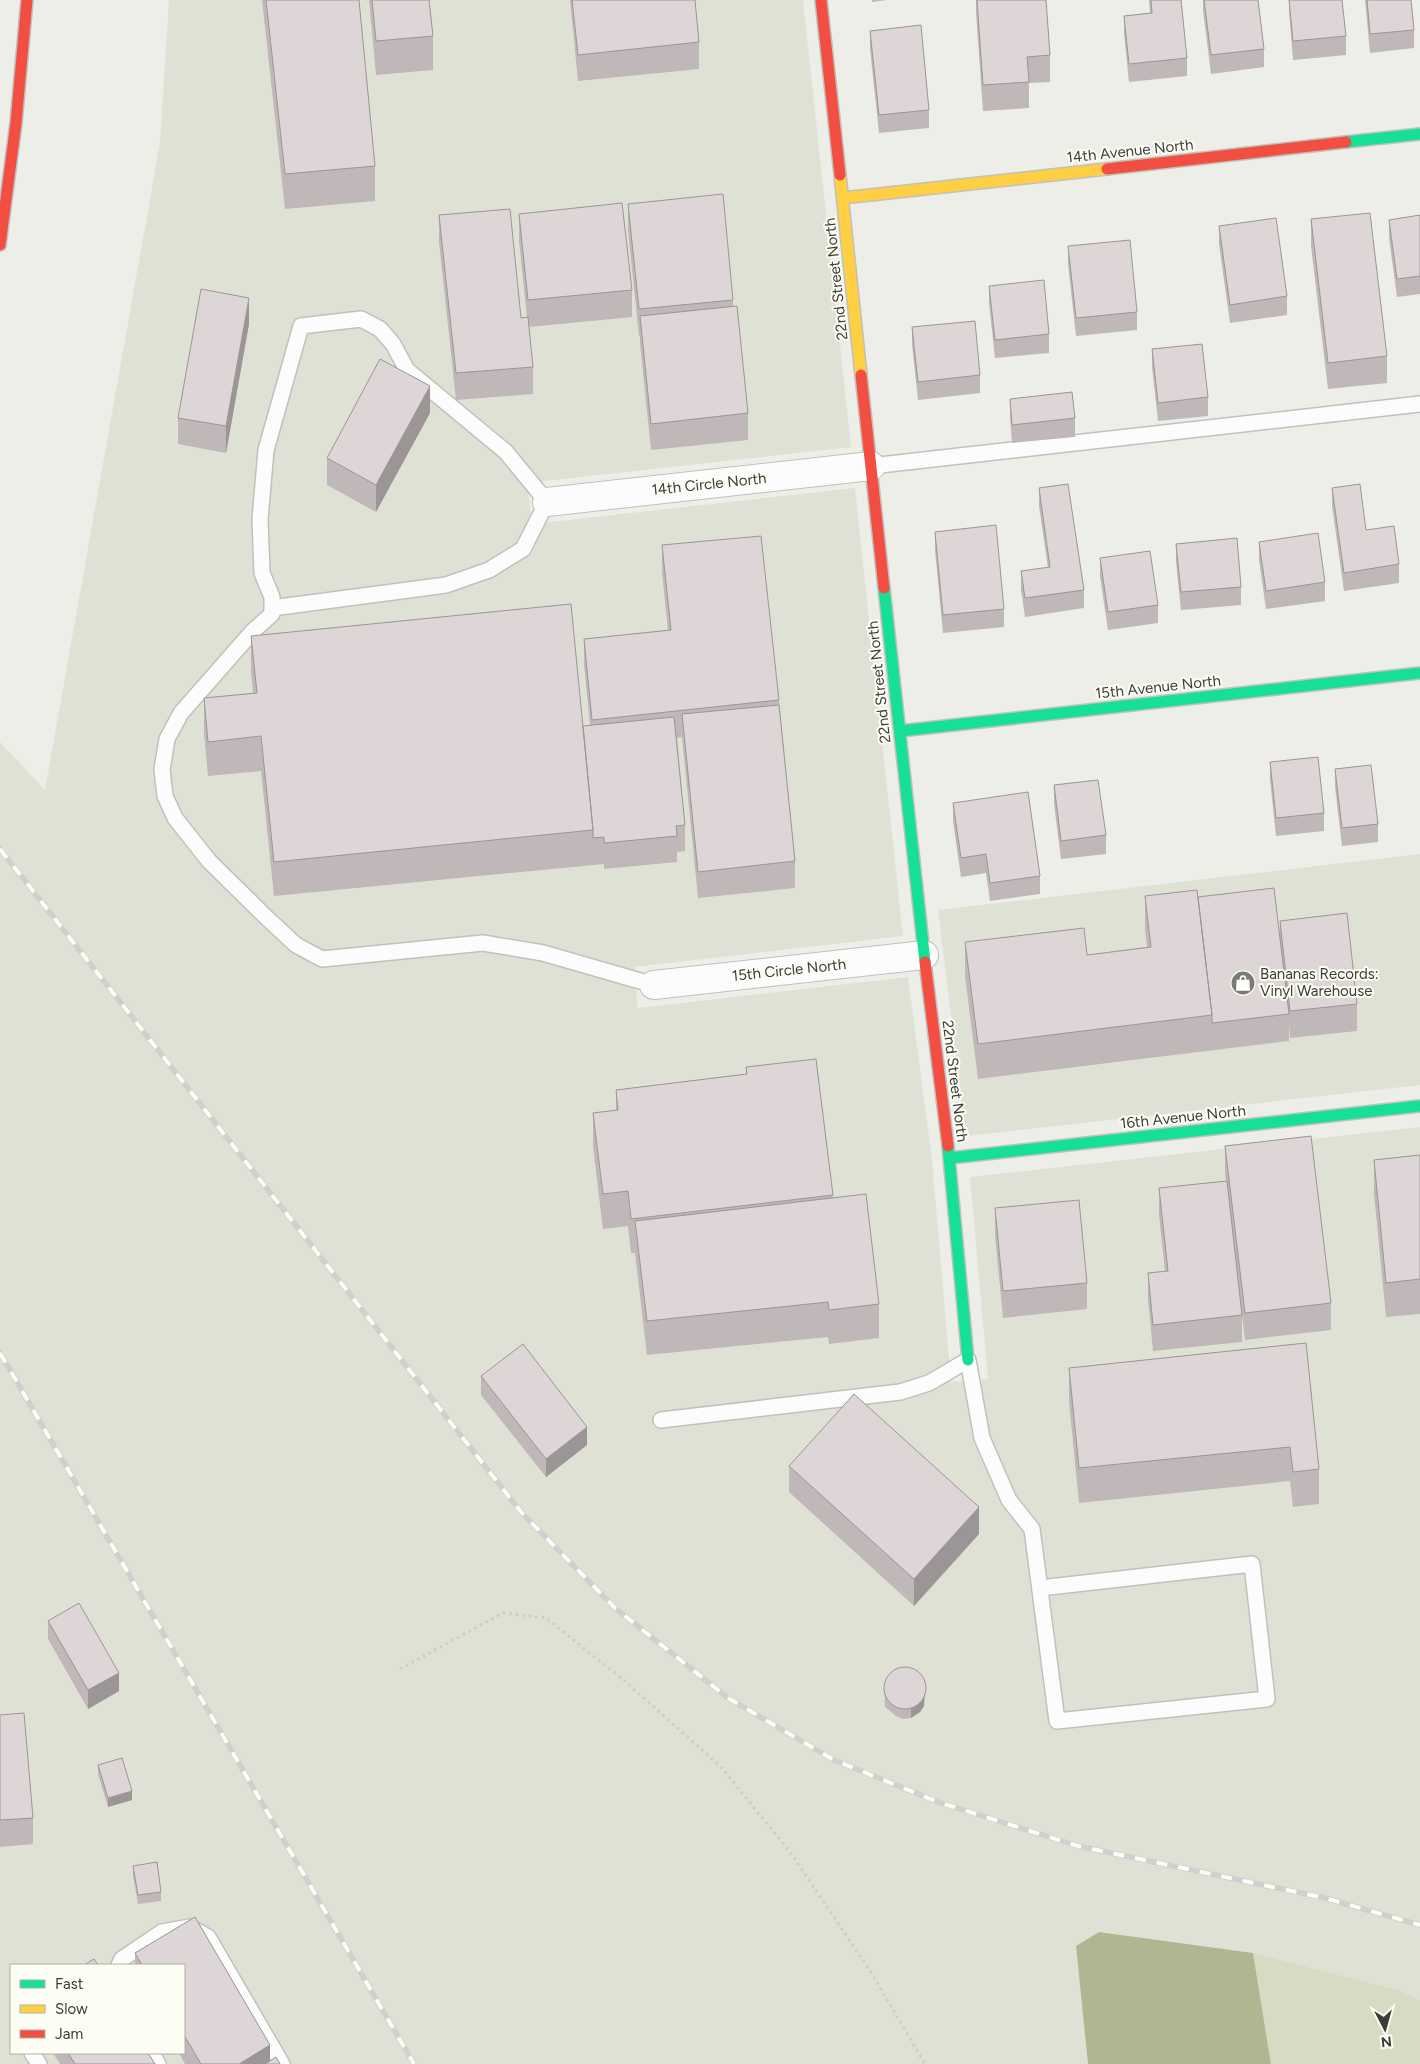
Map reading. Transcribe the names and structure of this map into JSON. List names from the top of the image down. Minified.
{"streets":{"main road":["14th Avenue North","22nd Street North","15th Avenue North","16th Avenue North"],"street":["14th Circle North","15th Circle North"]},"crossings":[["14th Avenue North","22nd Street North"],["22nd Street North","14th Circle North"],["22nd Street North","15th Avenue North"],["22nd Street North","15th Circle North"],["22nd Street North","16th Avenue North"]],"places":{"shop":["Bananas Records: Vinyl Warehouse"]},"legend":["Fast","Slow","Jam"],"north":"bottom"}
